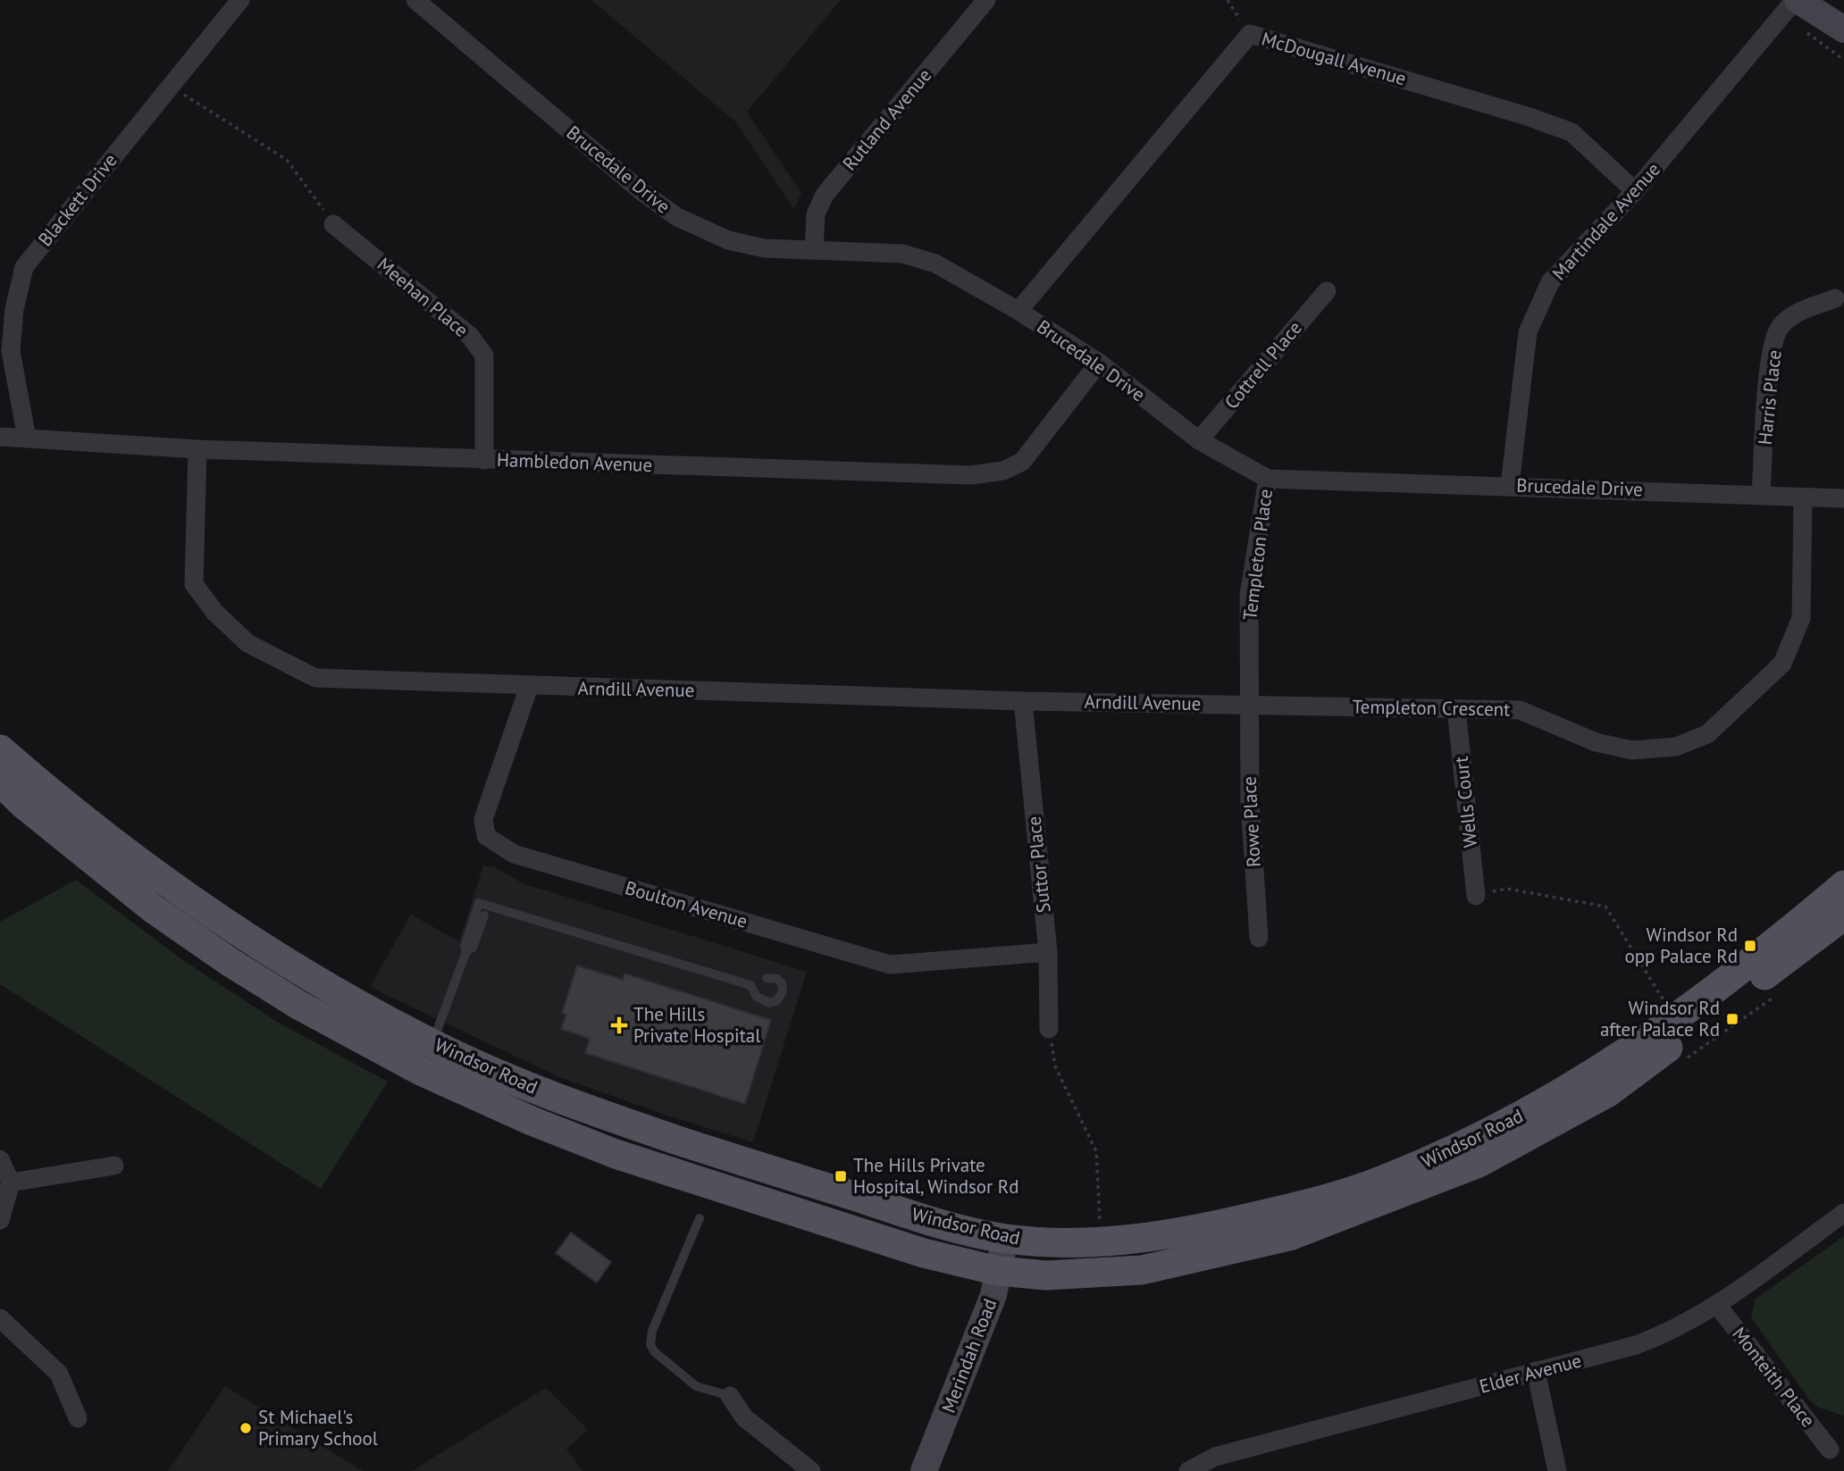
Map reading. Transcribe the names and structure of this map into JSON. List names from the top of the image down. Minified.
{"streets":{"main road":["Windsor Road","Merindah Road"],"street":["McDougall Avenue","Rutland Avenue","Brucedale Drive","Blackett Drive","Martindale Avenue","Meehan Place","Cottrell Place","Harris Place","Hambledon Avenue","Templeton Place","Arndill Avenue","Templeton Crescent","Wells Court","Rowe Place","Suttor Place","Boulton Avenue","Elder Avenue","Monteith Place"]},"crossings":[["McDougall Avenue","Brucedale Drive"],["McDougall Avenue","Martindale Avenue"],["Rutland Avenue","Brucedale Drive"],["Brucedale Drive","Martindale Avenue"],["Brucedale Drive","Cottrell Place"],["Brucedale Drive","Harris Place"],["Brucedale Drive","Hambledon Avenue"],["Brucedale Drive","Templeton Place"],["Brucedale Drive","Templeton Crescent"],["Blackett Drive","Hambledon Avenue"],["Meehan Place","Hambledon Avenue"],["Hambledon Avenue","Arndill Avenue"],["Templeton Place","Arndill Avenue"],["Templeton Place","Templeton Crescent"],["Templeton Place","Rowe Place"],["Arndill Avenue","Templeton Crescent"],["Arndill Avenue","Rowe Place"],["Arndill Avenue","Suttor Place"],["Arndill Avenue","Boulton Avenue"],["Templeton Crescent","Wells Court"],["Templeton Crescent","Rowe Place"],["Suttor Place","Boulton Avenue"],["Windsor Road","Merindah Road"],["Elder Avenue","Monteith Place"]],"places":{"transit":["Windsor Rd opp Palace Rd","Windsor Rd after Palace Rd","The Hills Private Hospital, Windsor Rd"],"health":["The Hills Private Hospital"],"other":["St Michael's Primary School"]}}
